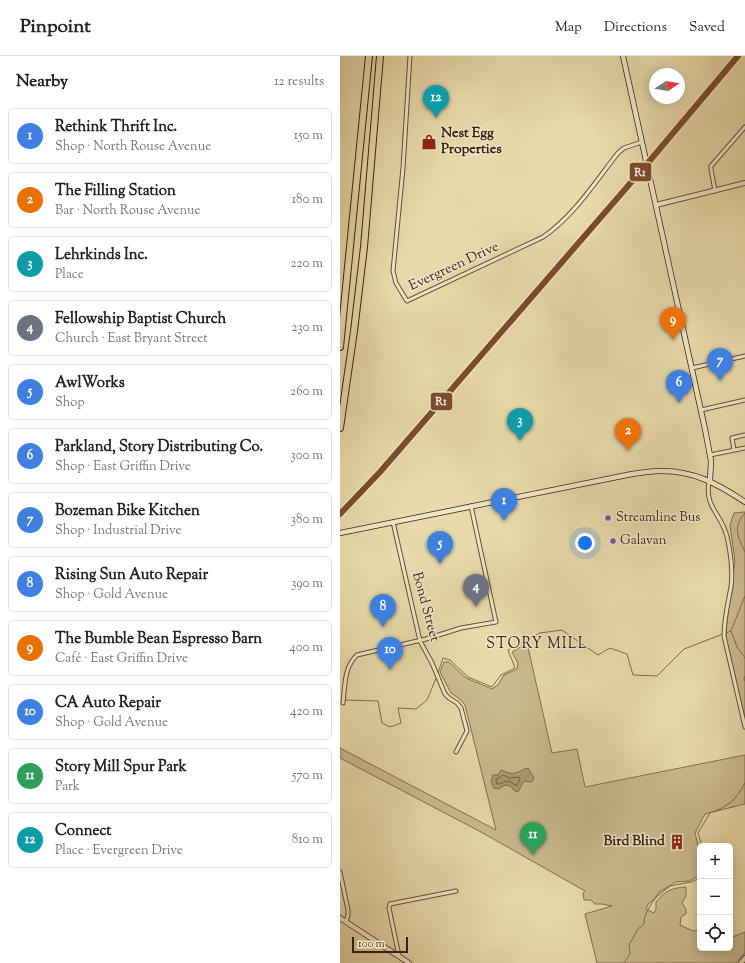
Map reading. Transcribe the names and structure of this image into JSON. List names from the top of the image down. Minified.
{"streets":{"street":["Evergreen Drive","Bond Street"]},"districts":["STORY MILL"],"places":{"shop":["Nest Egg Properties"],"other":["Streamline Bus","Galavan"],"building":["Bird Blind"]},"lines":["transit line R1"],"scale_bar":"100 m","north":"right","page":{"header":"Pinpoint","nav":["Map","Directions","Saved"],"heading":["Nearby","12 results"],"pins":["12","9","7","6","3","2","1","5","4","8","10","11"],"list":[{"mark":"1","name":"Rethink Thrift Inc.","note":"Shop · North Rouse Avenue","value":"150 m"},{"mark":"2","name":"The Filling Station","note":"Bar · North Rouse Avenue","value":"180 m"},{"mark":"3","name":"Lehrkinds Inc.","note":"Place","value":"220 m"},{"mark":"4","name":"Fellowship Baptist Church","note":"Church · East Bryant Street","value":"230 m"},{"mark":"5","name":"AwlWorks","note":"Shop","value":"260 m"},{"mark":"6","name":"Parkland, Story Distributing Co.","note":"Shop · East Griffin Drive","value":"300 m"},{"mark":"7","name":"Bozeman Bike Kitchen","note":"Shop · Industrial Drive","value":"380 m"},{"mark":"8","name":"Rising Sun Auto Repair","note":"Shop · Gold Avenue","value":"390 m"},{"mark":"9","name":"The Bumble Bean Espresso Barn","note":"Café · East Griffin Drive","value":"400 m"},{"mark":"10","name":"CA Auto Repair","note":"Shop · Gold Avenue","value":"420 m"},{"mark":"11","name":"Story Mill Spur Park","note":"Park","value":"570 m"},{"mark":"12","name":"Connect","note":"Place · Evergreen Drive","value":"810 m"}],"map_buttons":["+","−"],"scale":"100 m"}}
